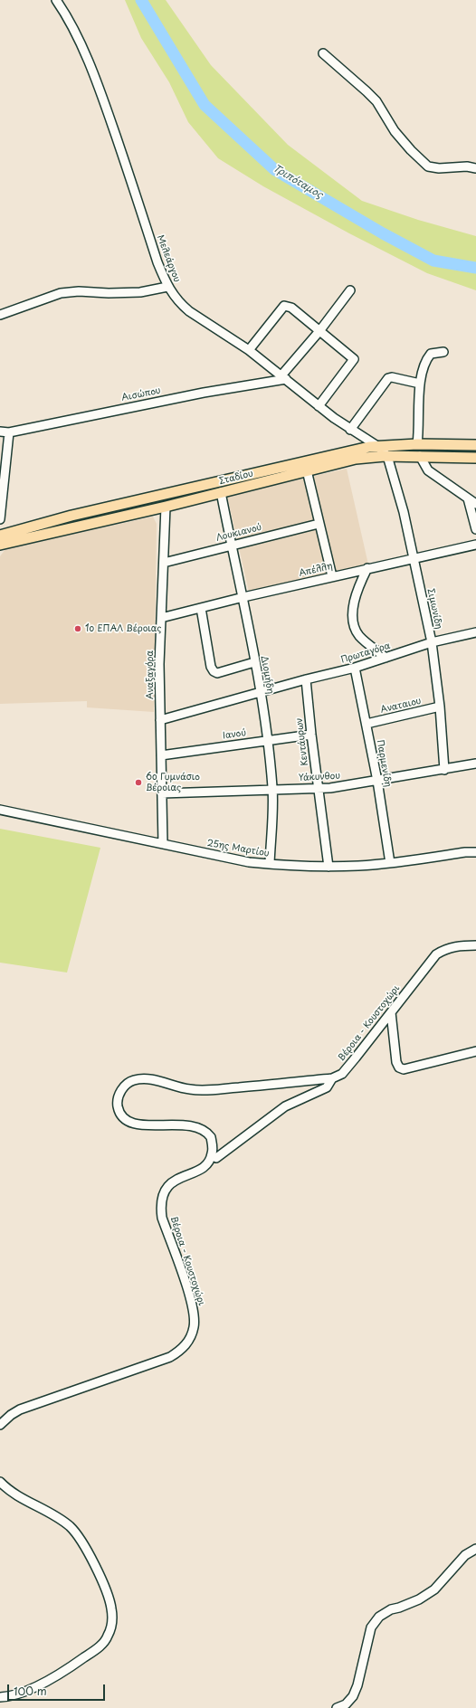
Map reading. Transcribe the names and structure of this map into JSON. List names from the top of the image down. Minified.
{"streets":{"main road":["Σταδίου"],"street":["Μελεάργου","Αισώπου","Λουκιανού","Απέλλη","Σιμωνίδη","Πρωταγόρα","Αναξαγόρα","Διομήδη","Αναταιου","Ιανού","Κεντάυρων","Παρμενίδη","Υάκυνθου","25ης Μαρτίου","Βέροια - Κουστοχώρι"]},"crossings":[["Μελεάργου","Αισώπου"],["Μελεάργου","Σταδίου"],["Μελεάργου","Σιμωνίδη"],["Σταδίου","Σιμωνίδη"],["Σταδίου","Αναξαγόρα"],["Σταδίου","Διομήδη"],["Λουκιανού","Αναξαγόρα"],["Λουκιανού","Διομήδη"],["Απέλλη","Σιμωνίδη"],["Απέλλη","Αναξαγόρα"],["Απέλλη","Διομήδη"],["Σιμωνίδη","Πρωταγόρα"],["Σιμωνίδη","Αναταιου"],["Σιμωνίδη","Υάκυνθου"],["Πρωταγόρα","Αναξαγόρα"],["Πρωταγόρα","Διομήδη"],["Πρωταγόρα","Κεντάυρων"],["Πρωταγόρα","Παρμενίδη"],["Αναξαγόρα","Ιανού"],["Αναξαγόρα","Υάκυνθου"],["Αναξαγόρα","25ης Μαρτίου"],["Διομήδη","Ιανού"],["Διομήδη","Υάκυνθου"],["Διομήδη","25ης Μαρτίου"],["Αναταιου","Παρμενίδη"],["Ιανού","Κεντάυρων"],["Κεντάυρων","Υάκυνθου"],["Κεντάυρων","25ης Μαρτίου"],["Παρμενίδη","Υάκυνθου"],["Παρμενίδη","25ης Μαρτίου"]],"water":["Τριπόταμος"],"places":["1ο ΕΠΑΛ Βέροιας","6ο Γυμνάσιο Βέροιας"],"scale_bar":"100 m"}
